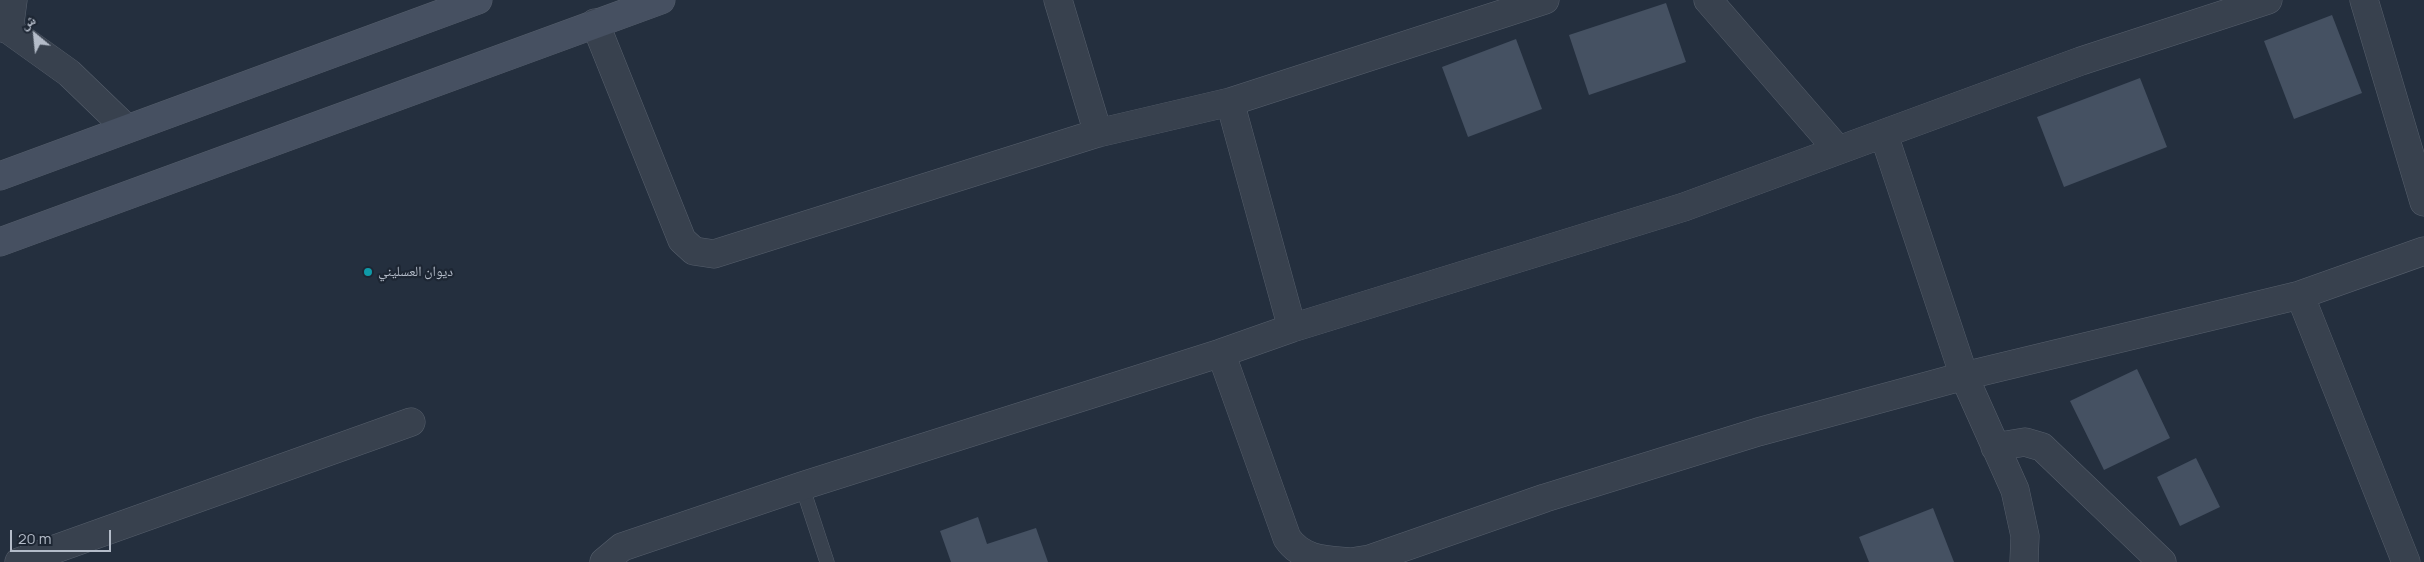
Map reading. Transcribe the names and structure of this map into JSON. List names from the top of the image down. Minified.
{"places":["ديوان العسليني"],"scale_bar":"20 m","north":"top left"}
